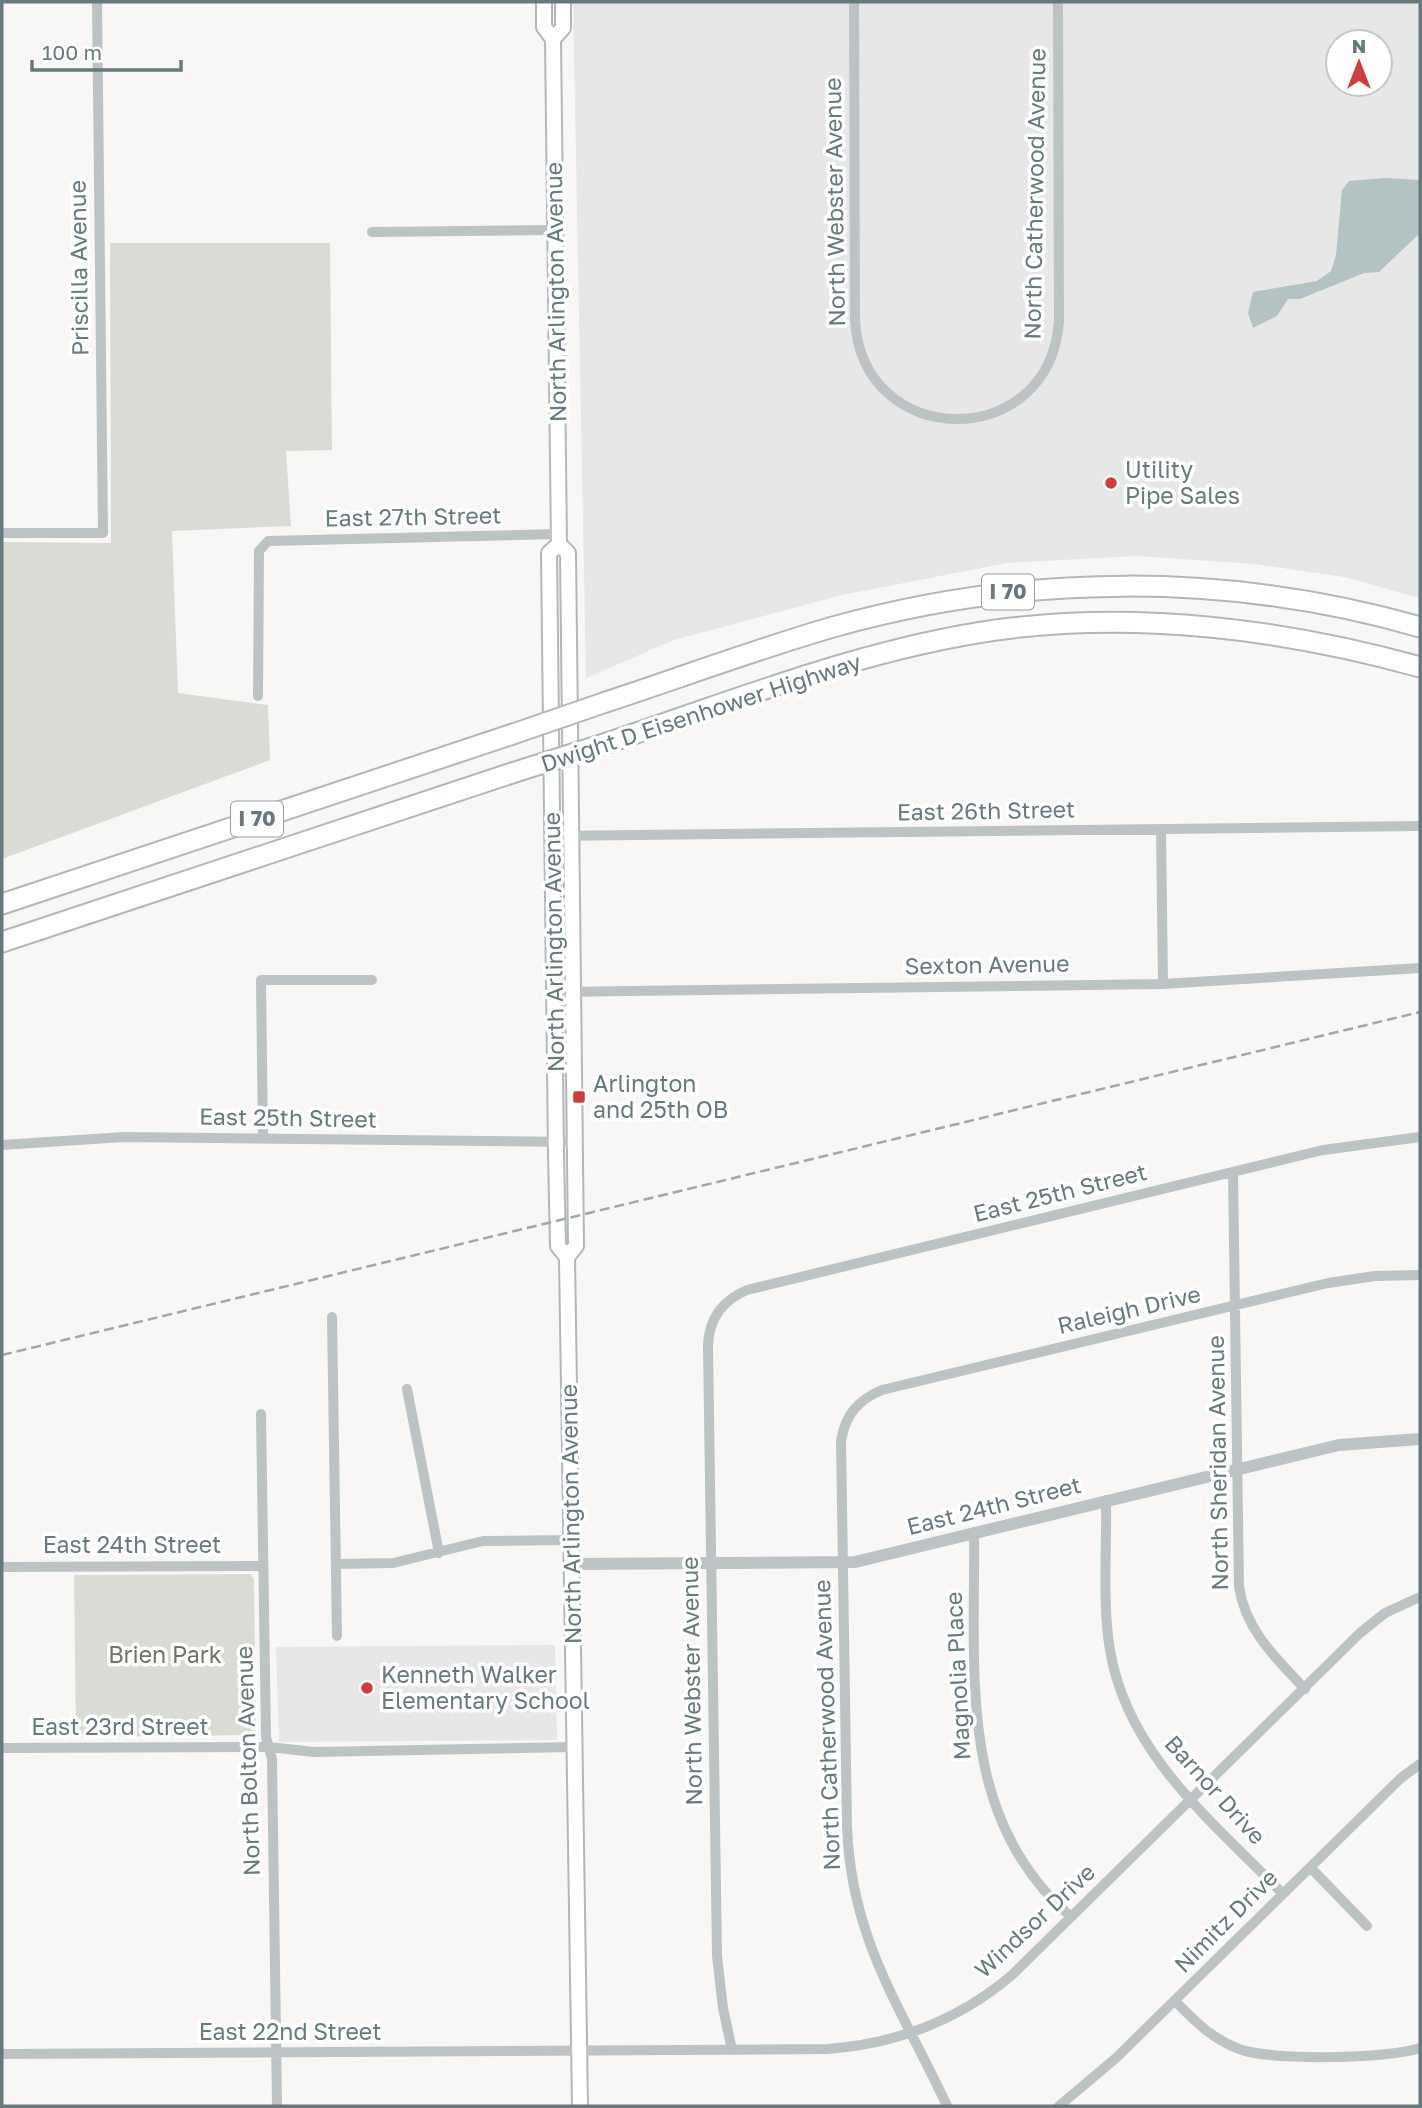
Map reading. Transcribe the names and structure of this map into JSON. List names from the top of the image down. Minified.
{"streets":{"highway":["I 70","Dwight D Eisenhower Highway"],"main road":["North Arlington Avenue"],"street":["North Catherwood Avenue","North Webster Avenue","Priscilla Avenue","East 27th Street","East 26th Street","Sexton Avenue","East 25th Street","Raleigh Drive","North Sheridan Avenue","East 24th Street","Magnolia Place","East 23rd Street","North Bolton Avenue","Barnor Drive","Windsor Drive","Nimitz Drive","East 22nd Street"]},"crossings":[["North Catherwood Avenue","North Webster Avenue"],["North Catherwood Avenue","Raleigh Drive"],["North Catherwood Avenue","East 24th Street"],["North Catherwood Avenue","Windsor Drive"],["North Webster Avenue","East 25th Street"],["North Webster Avenue","East 24th Street"],["North Webster Avenue","Windsor Drive"],["North Arlington Avenue","East 27th Street"],["North Arlington Avenue","East 26th Street"],["North Arlington Avenue","Sexton Avenue"],["North Arlington Avenue","East 25th Street"],["North Arlington Avenue","East 24th Street"],["North Arlington Avenue","East 23rd Street"],["North Arlington Avenue","Windsor Drive"],["North Arlington Avenue","East 22nd Street"],["East 25th Street","North Sheridan Avenue"],["Raleigh Drive","North Sheridan Avenue"],["North Sheridan Avenue","East 24th Street"],["North Sheridan Avenue","Windsor Drive"],["East 24th Street","Magnolia Place"],["East 24th Street","North Bolton Avenue"],["East 24th Street","Barnor Drive"],["Magnolia Place","Windsor Drive"],["East 23rd Street","North Bolton Avenue"],["North Bolton Avenue","East 22nd Street"],["Barnor Drive","Windsor Drive"],["Barnor Drive","Nimitz Drive"],["Windsor Drive","East 22nd Street"]],"parks":["Brien Park"],"places":{"other":["Utility Pipe Sales","Kenneth Walker Elementary School"],"transit":["Arlington and 25th OB"]},"scale_bar":"100 m","north":"top"}
